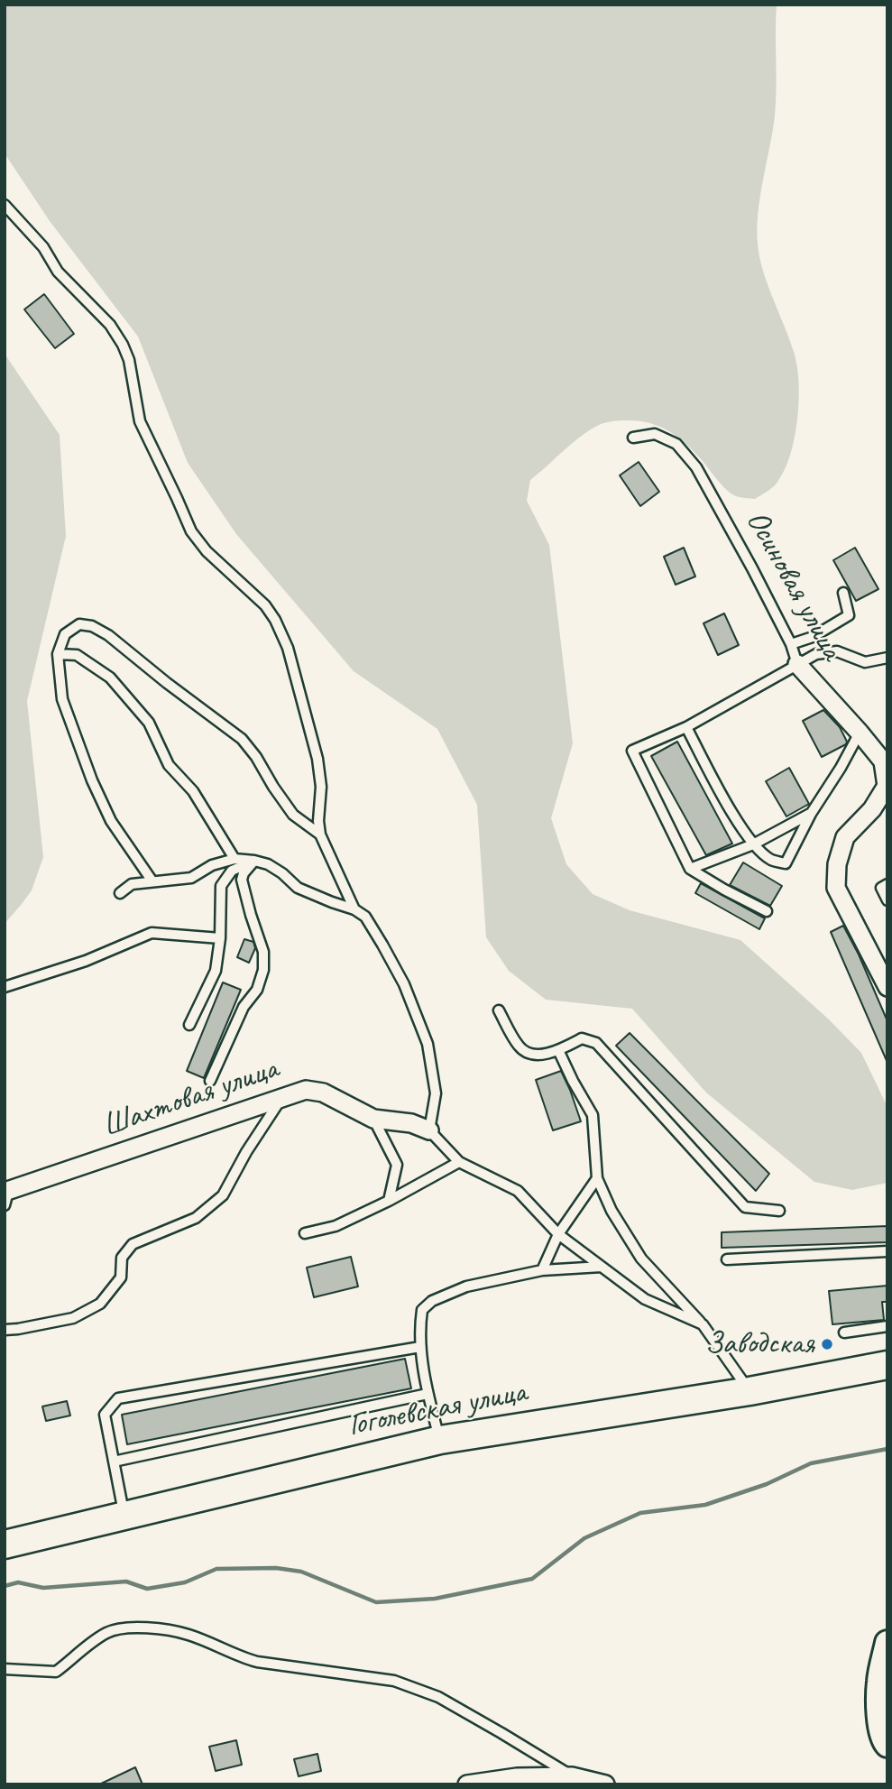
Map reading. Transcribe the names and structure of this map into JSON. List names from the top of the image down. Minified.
{"streets":{"main road":["Гоголевская улица"],"street":["Осиновая улица","Шахтовая улица"]},"places":["Заводская"]}
